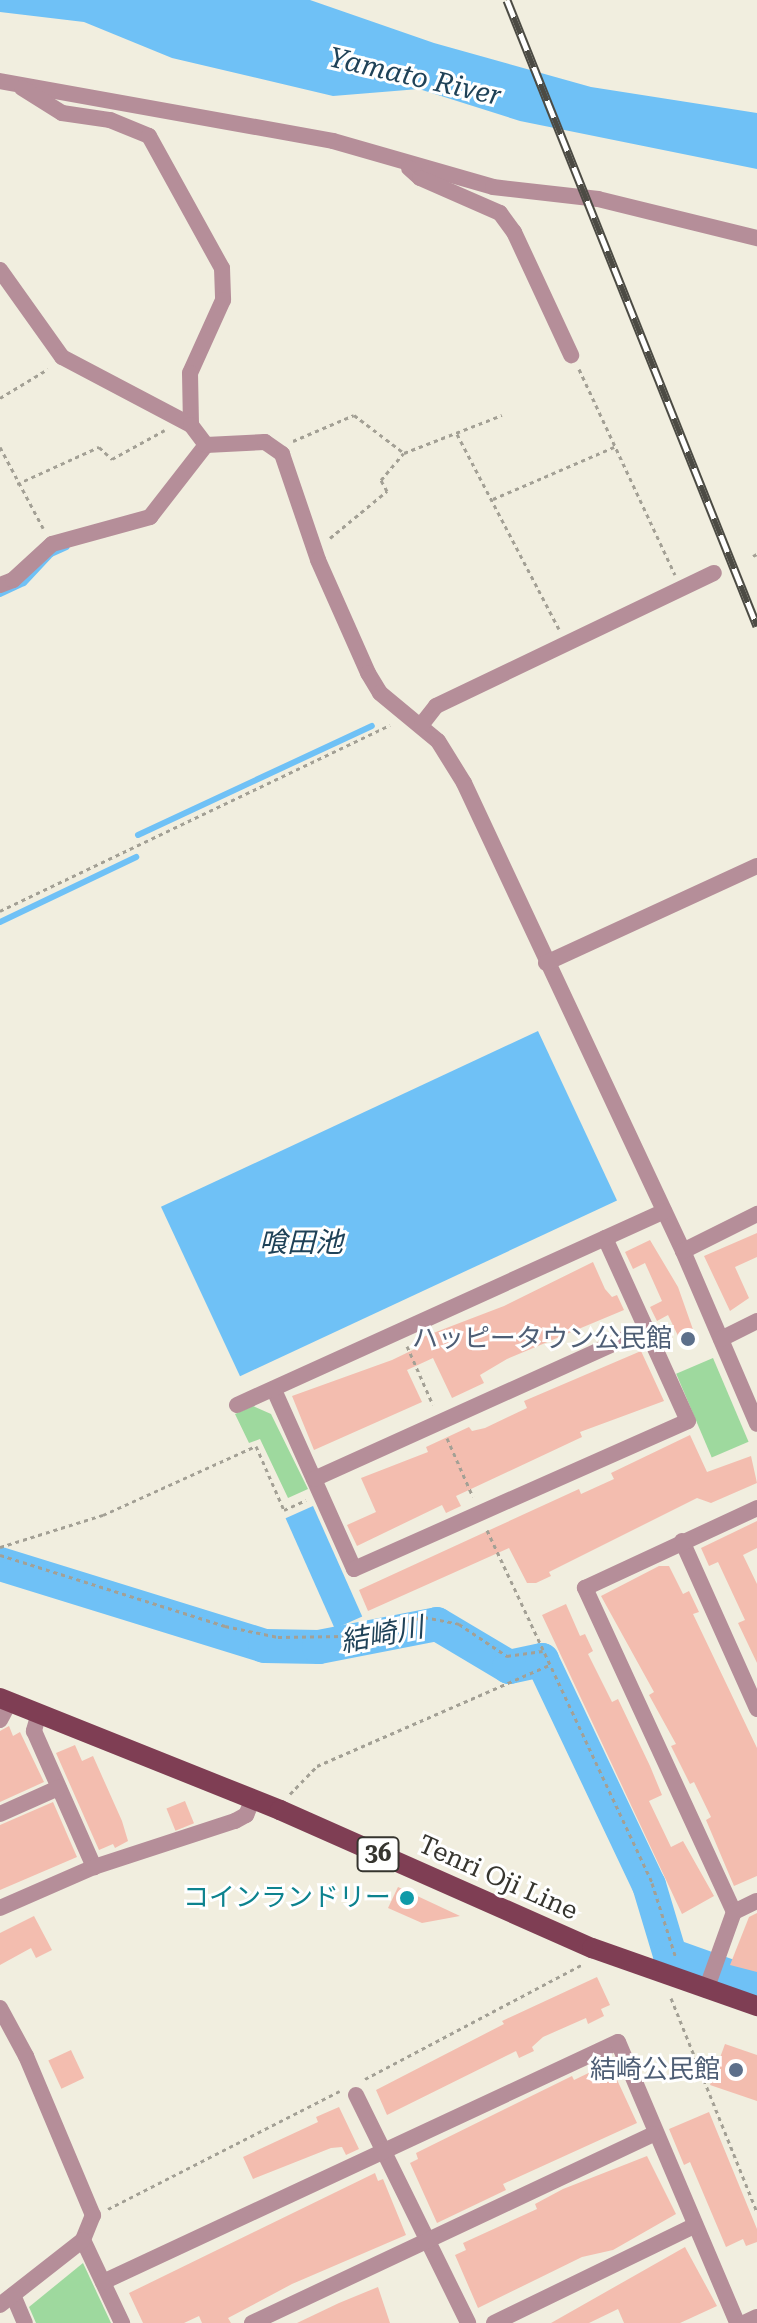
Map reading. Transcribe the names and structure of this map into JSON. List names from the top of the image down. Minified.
{"streets":{"main road":["36","Tenri Oji Line"]},"water":["Yamato River","喰田池","結崎川"],"places":["ハッピータウン公民館","コインランドリー","結崎公民館"]}
